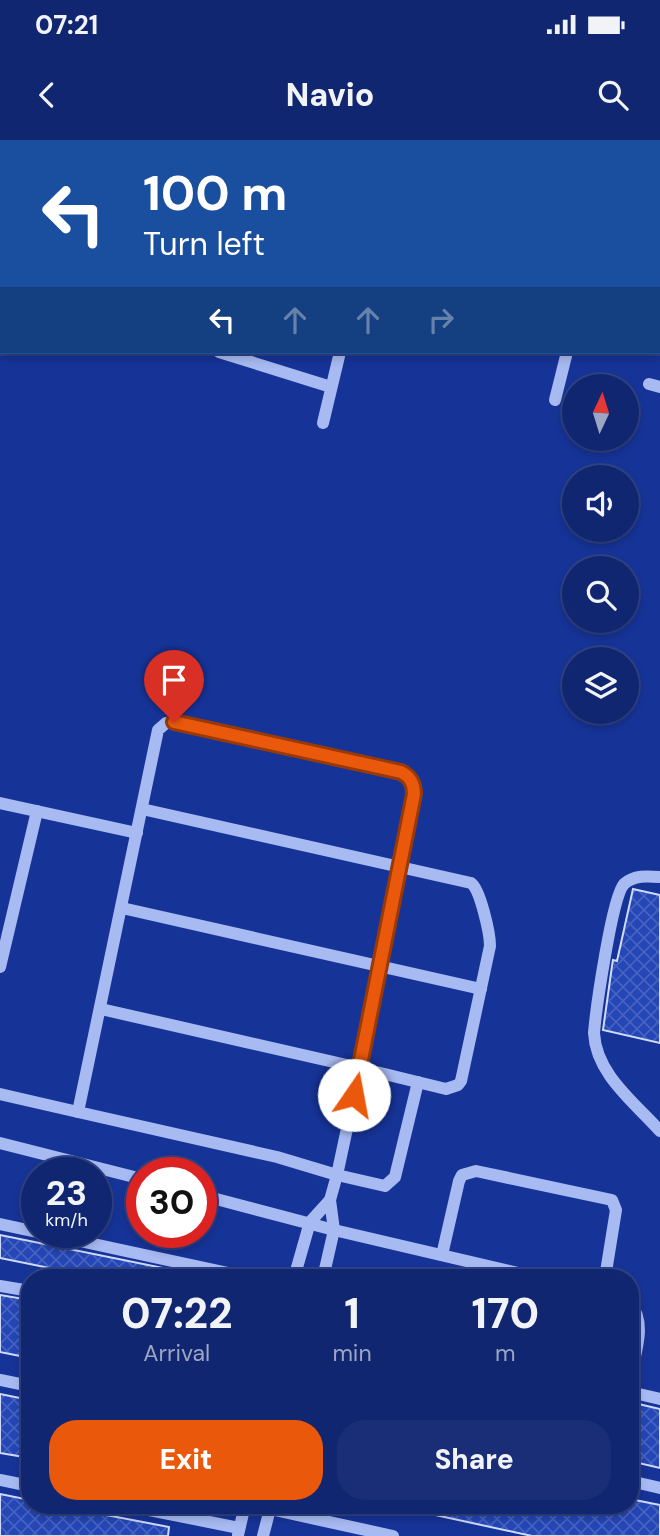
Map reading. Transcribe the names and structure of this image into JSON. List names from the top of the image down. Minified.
{"north":"top","page":{"status":"07:21","header":"Navio","turn":["100 m","Turn left"],"speed":"23 km/h","limit":"30","eta":["07:22","Arrival","1","min","170","m"],"buttons":["Exit","Share"]}}
